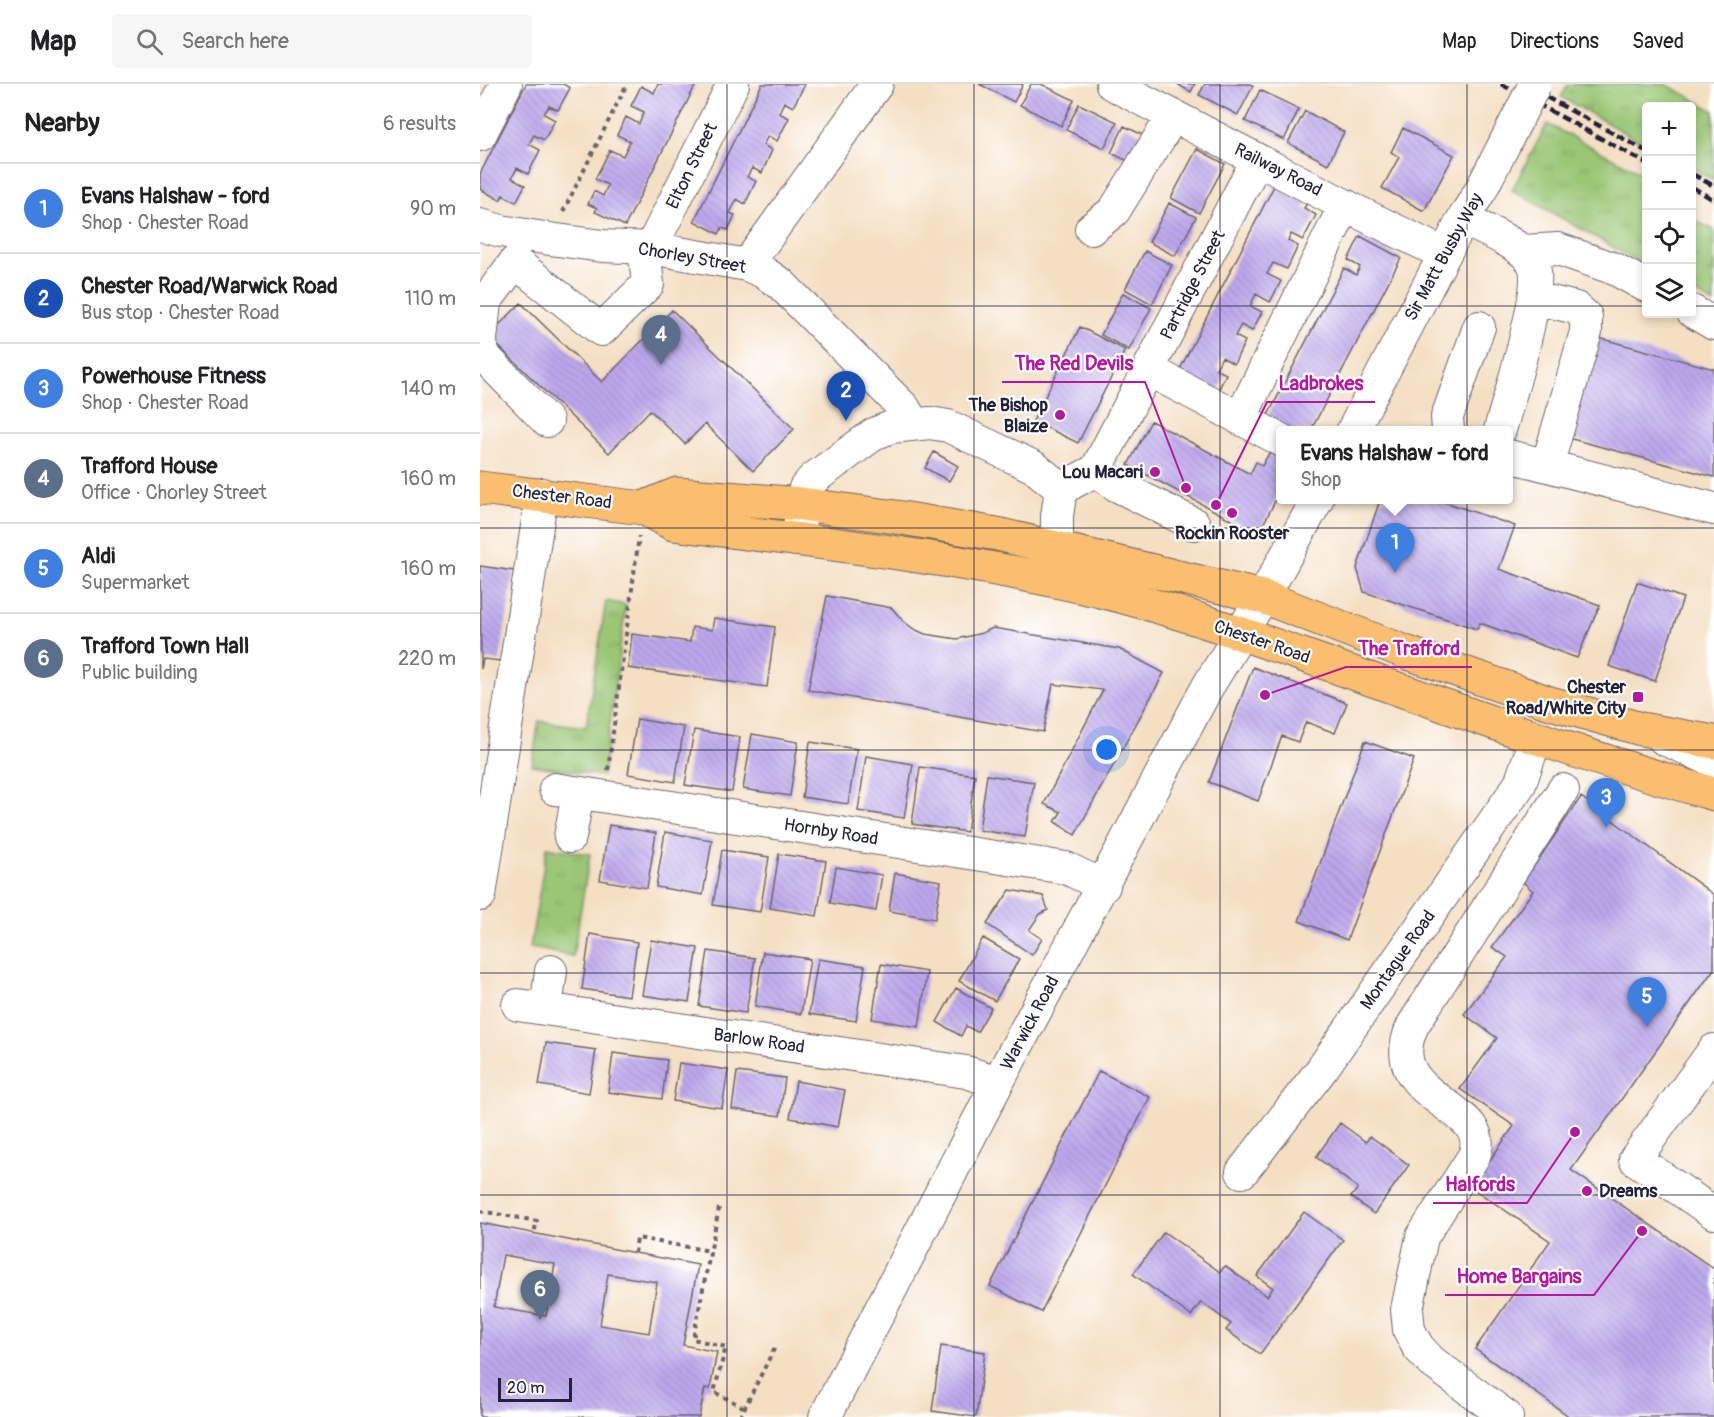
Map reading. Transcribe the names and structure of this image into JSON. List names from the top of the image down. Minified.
{"streets":{"highway":["Chester Road"],"street":["Elton Street","Railway Road","Sir Matt Busby Way","Chorley Street","Partridge Street","Hornby Road","Montague Road","Warwick Road","Barlow Road"]},"crossings":[["Elton Street","Chorley Street"],["Railway Road","Sir Matt Busby Way"],["Railway Road","Partridge Street"],["Chester Road","Montague Road"],["Chester Road","Warwick Road"],["Hornby Road","Warwick Road"],["Warwick Road","Barlow Road"]],"places":{"other":["The Bishop Blaize","Lou Macari","The Red Devils","Ladbrokes","Rockin Rooster","The Trafford","Halfords","Dreams","Home Bargains"],"transit":["Chester Road/White City"]},"scale_bar":"20 m","page":{"header":"Map","search":"Search here","nav":["Map","Directions","Saved"],"heading":["Nearby","6 results"],"map_buttons":["+","−"],"list":[{"mark":"1","name":"Evans Halshaw - ford","note":"Shop · Chester Road","value":"90 m"},{"mark":"2","name":"Chester Road/Warwick Road","note":"Bus stop · Chester Road","value":"110 m"},{"mark":"3","name":"Powerhouse Fitness","note":"Shop · Chester Road","value":"140 m"},{"mark":"4","name":"Trafford House","note":"Office · Chorley Street","value":"160 m"},{"mark":"5","name":"Aldi","note":"Supermarket","value":"160 m"},{"mark":"6","name":"Trafford Town Hall","note":"Public building","value":"220 m"}],"pins":["4","2","1","3","5","6"],"popup":["Evans Halshaw - ford","Shop"],"scale":"20 m"}}
